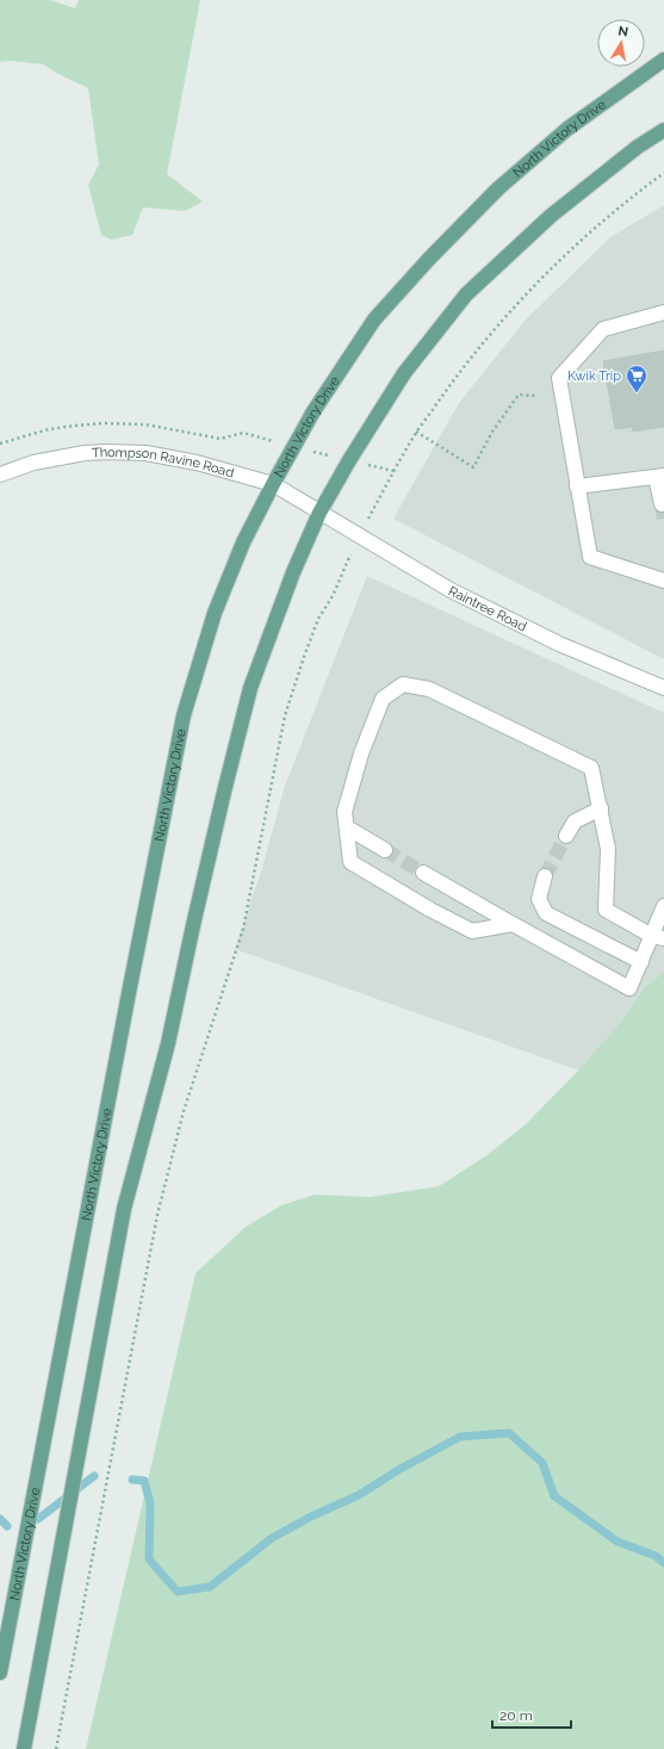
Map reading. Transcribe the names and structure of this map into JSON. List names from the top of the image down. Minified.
{"streets":{"main road":["North Victory Drive"],"street":["Thompson Ravine Road","Raintree Road"]},"crossings":[["North Victory Drive","Thompson Ravine Road"],["Thompson Ravine Road","Raintree Road"]],"places":{"supermarket":["Kwik Trip"]},"scale_bar":"20 m","north":"top"}
